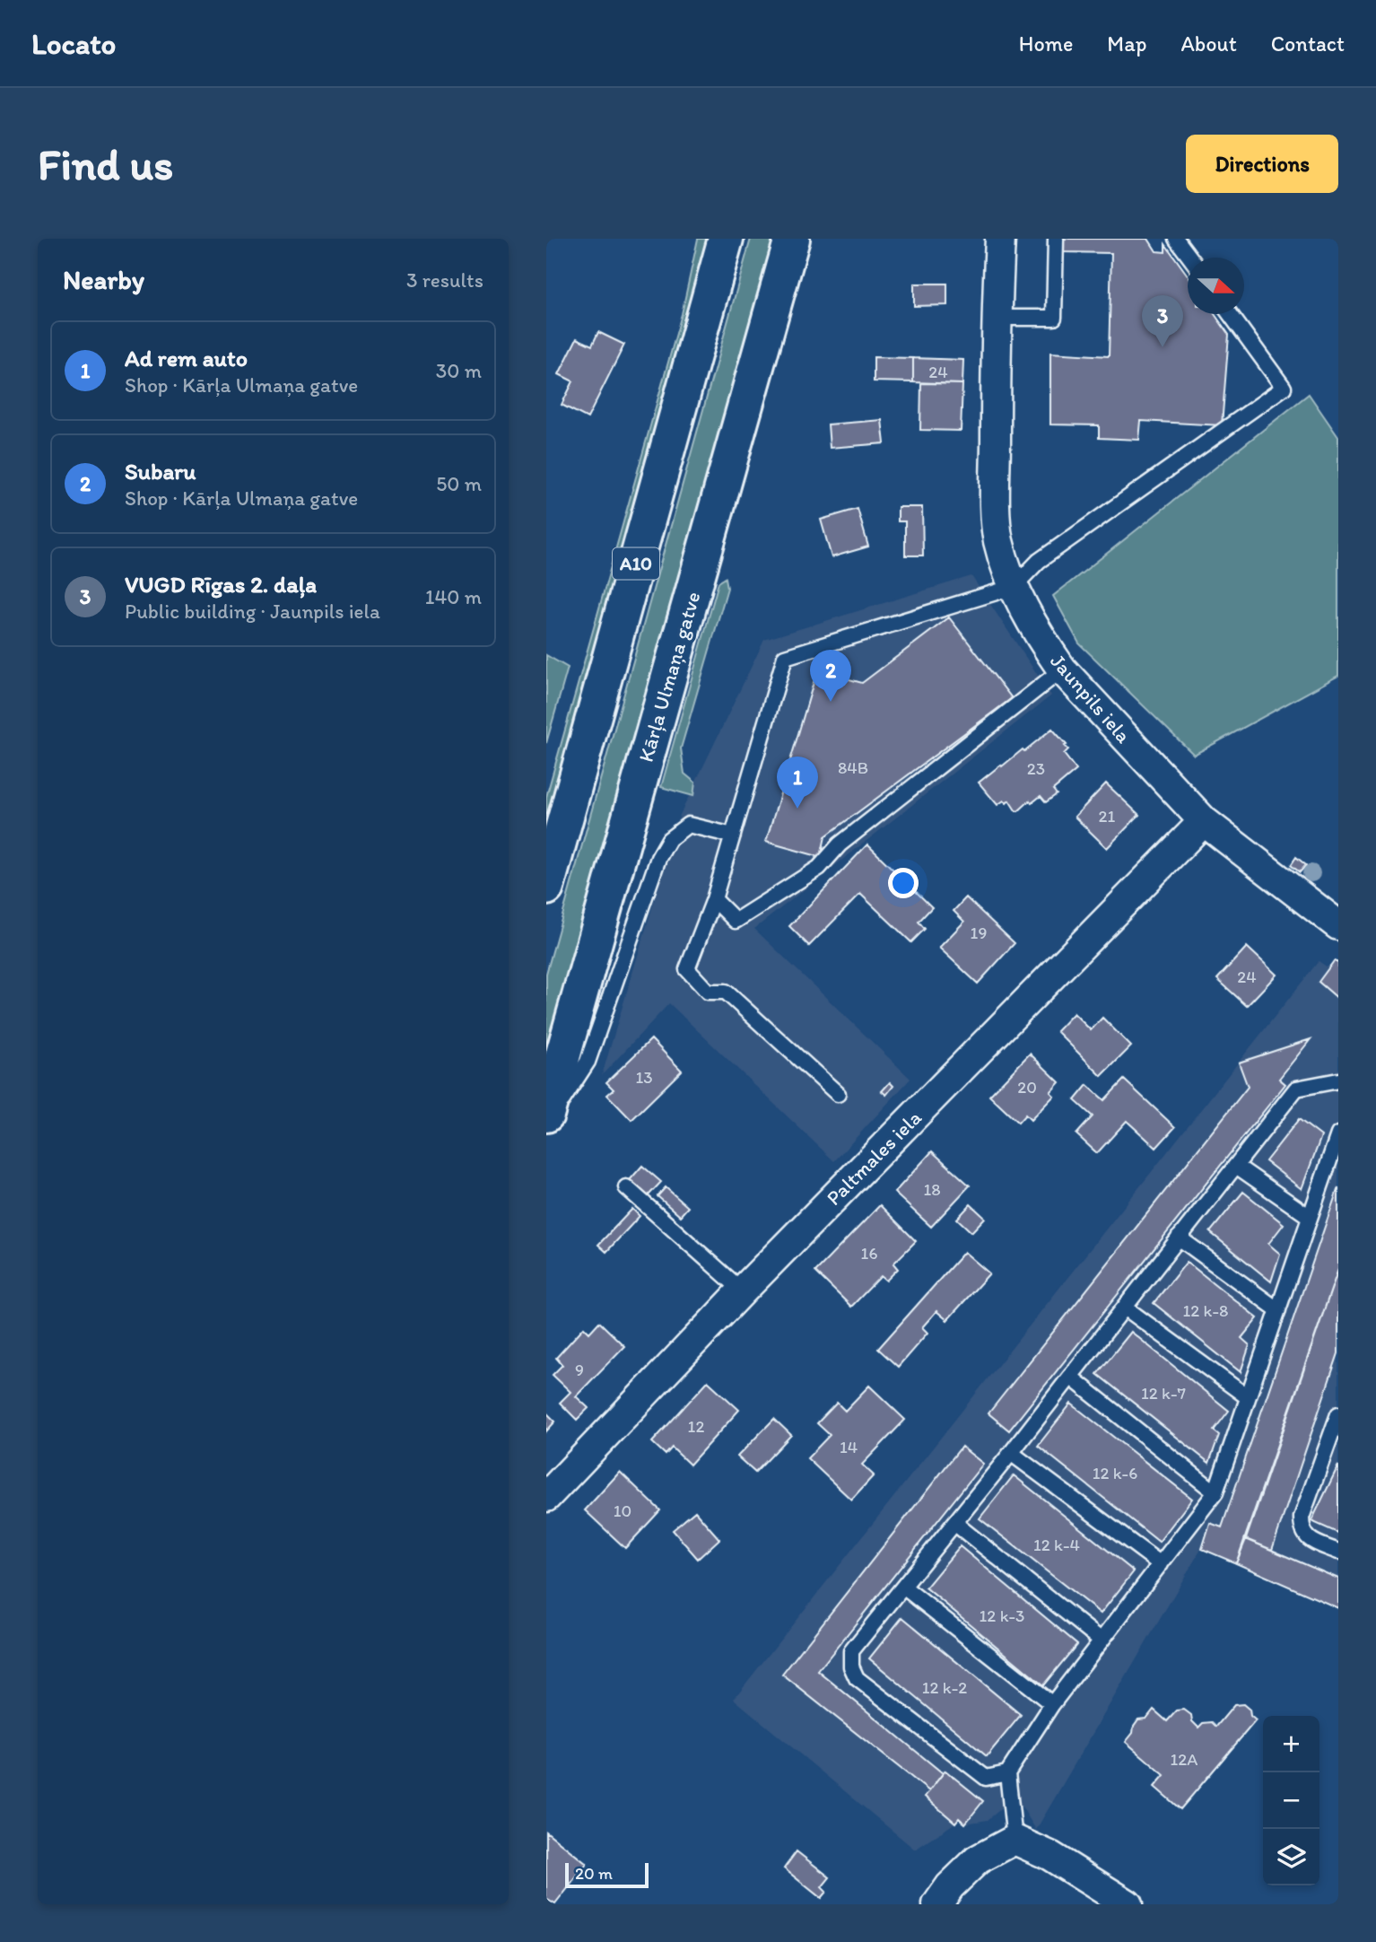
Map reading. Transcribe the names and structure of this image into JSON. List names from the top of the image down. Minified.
{"streets":{"highway":["A10","Kārļa Ulmaņa gatve"],"street":["Jaunpils iela","Paltmales iela"]},"crossings":[["Jaunpils iela","Paltmales iela"]],"house_numbers":["24","84B","23","21","19","24","13","20","18","16","12 k-8","9","12 k-7","12","14","12 k-6","10","12 k-4","12 k-3","12 k-2","12A"],"scale_bar":"20 m","north":"right","page":{"header":"Locato","nav":["Home","Map","About","Contact"],"buttons":"Directions","title":"Find us","heading":["Nearby","3 results"],"pins":["3","2","1"],"list":[{"mark":"1","name":"Ad rem auto","note":"Shop · Kārļa Ulmaņa gatve","value":"30 m"},{"mark":"2","name":"Subaru","note":"Shop · Kārļa Ulmaņa gatve","value":"50 m"},{"mark":"3","name":"VUGD Rīgas 2. daļa","note":"Public building · Jaunpils iela","value":"140 m"}],"map_buttons":["+","−"],"scale":"20 m"}}
